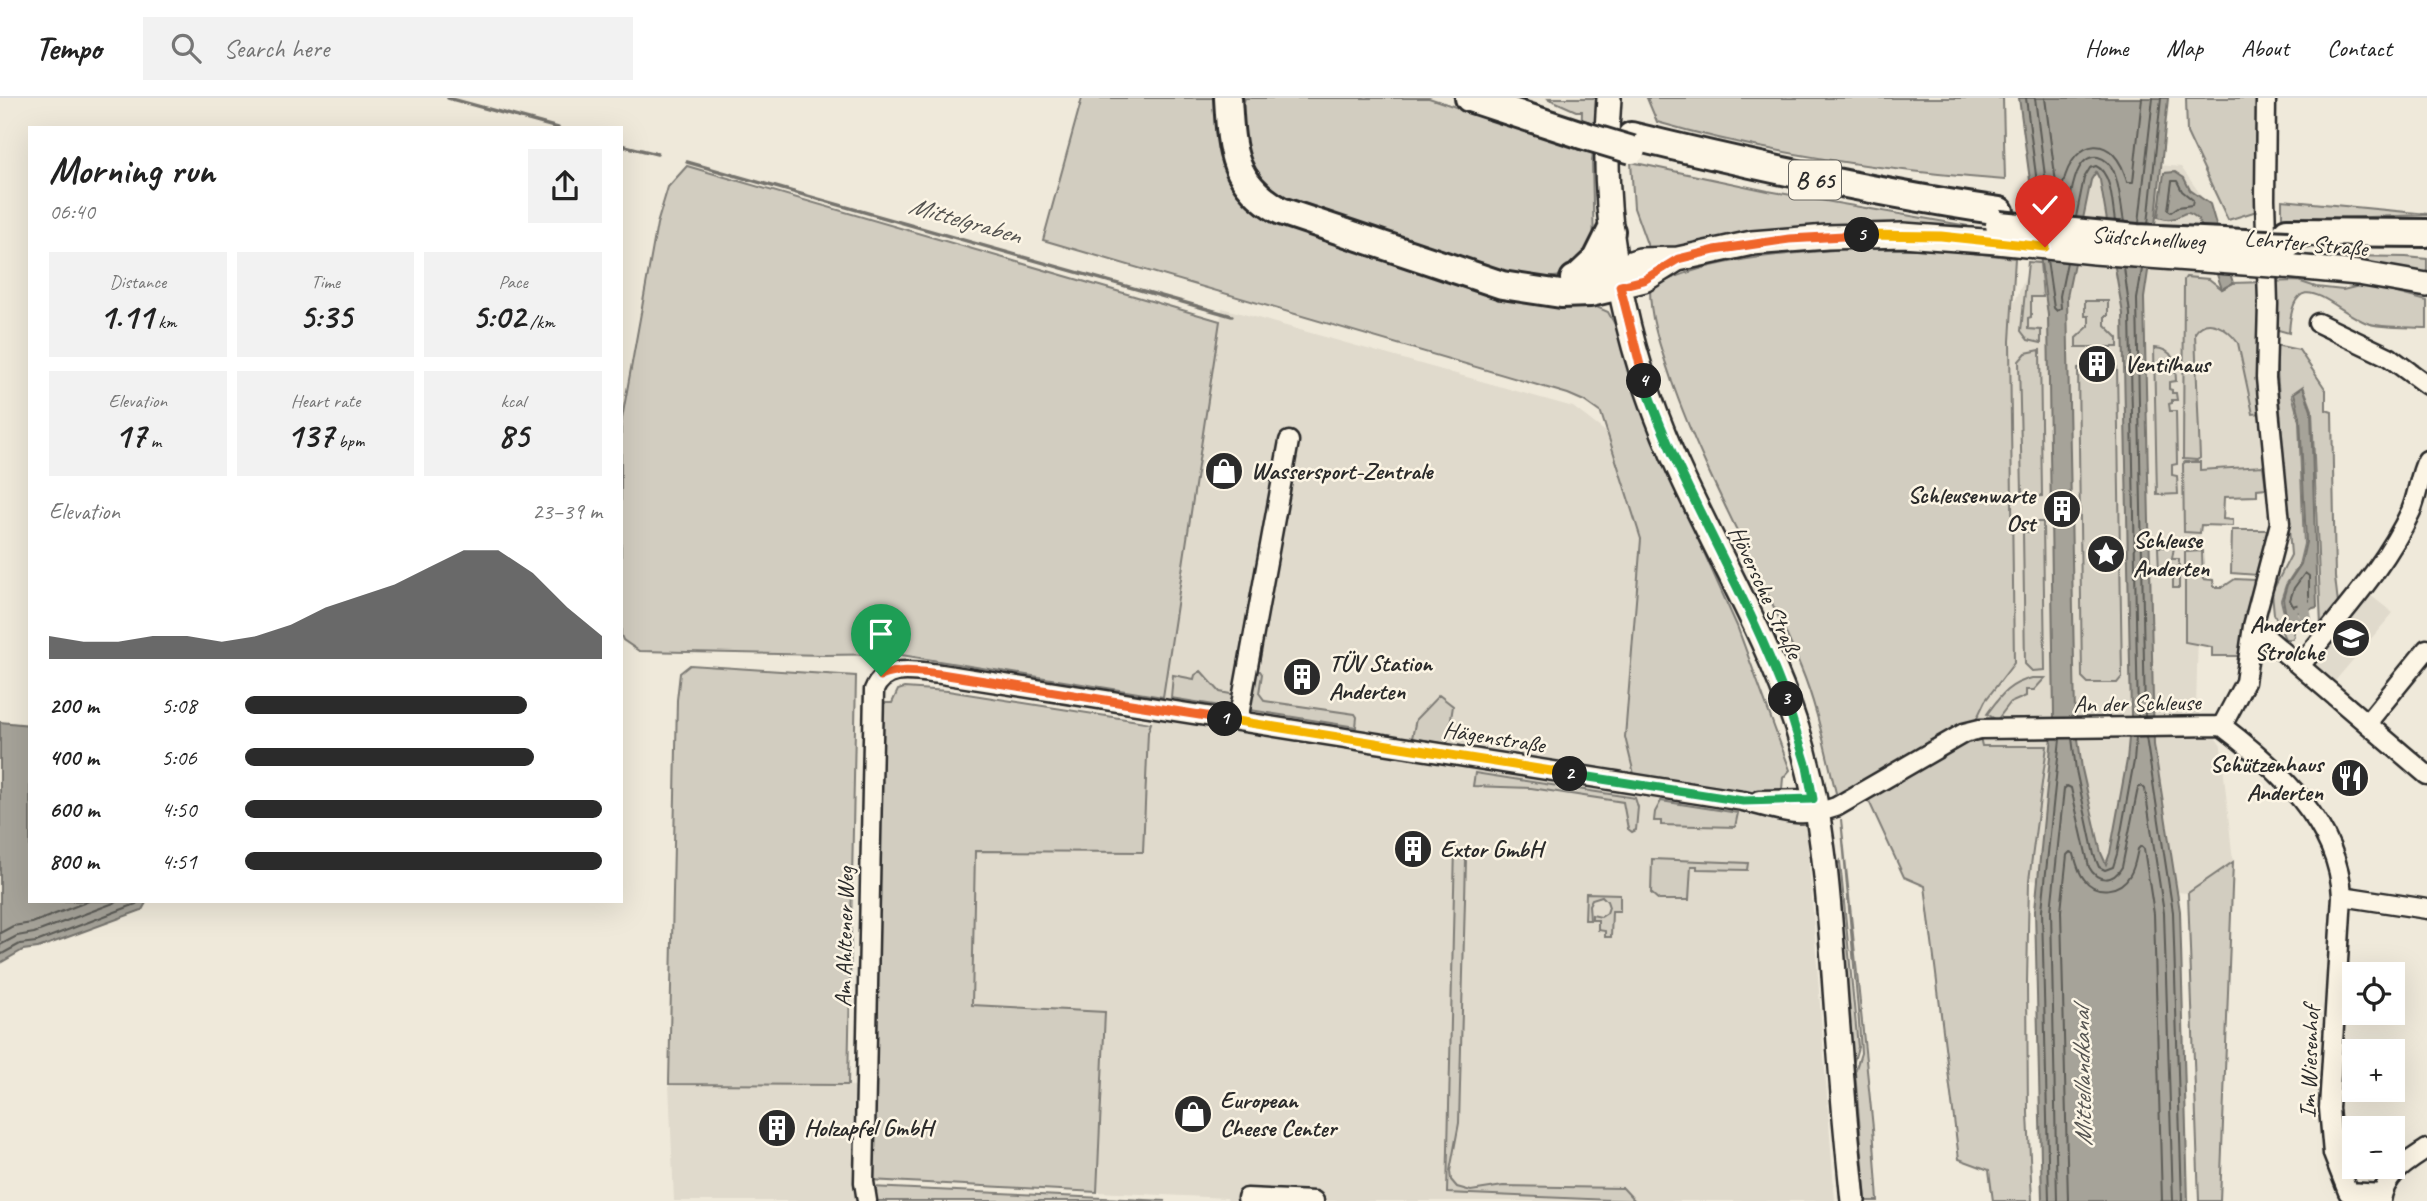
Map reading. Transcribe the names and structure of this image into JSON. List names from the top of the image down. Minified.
{"streets":{"highway":["B 65","Südschnellweg"],"main road":["Lehrter Straße","Höversche Straße"],"street":["An der Schleuse","Hägenstraße","Am Ahltener Weg","Im Wiesenhof"]},"crossings":[["Südschnellweg","Lehrter Straße"],["Höversche Straße","An der Schleuse"],["Höversche Straße","Hägenstraße"],["An der Schleuse","Hägenstraße"],["An der Schleuse","Im Wiesenhof"],["Hägenstraße","Am Ahltener Weg"]],"water":["Mittelgraben","Mittellandkanal"],"places":{"building":["Ventilhaus","Schleusenwarte Ost","TÜV Station Anderten","Extor GmbH","Holzapfel GmbH"],"shop":["Wassersport-Zentrale","European Cheese Center"],"place":["Schleuse Anderten"],"school or university":["Anderter Strolche"],"restaurant":["Schützenhaus Anderten"]},"page":{"header":"Tempo","search":"Search here","nav":["Home","Map","About","Contact"],"heading":["Morning run","06:40"],"pins":["5","4","3","1","2"],"stats":[["Distance","1.11 km"],["Time","5:35"],["Pace","5:02 /km"],["Elevation","17 m"],["Heart rate","137 bpm"],["kcal","85"]],"chart":["Elevation","23–39 m"],"list":[{"name":"200 m","note":"5:08"},{"name":"400 m","note":"5:06"},{"name":"600 m","note":"4:50"},{"name":"800 m","note":"4:51"}],"map_buttons":["+","−"]}}
